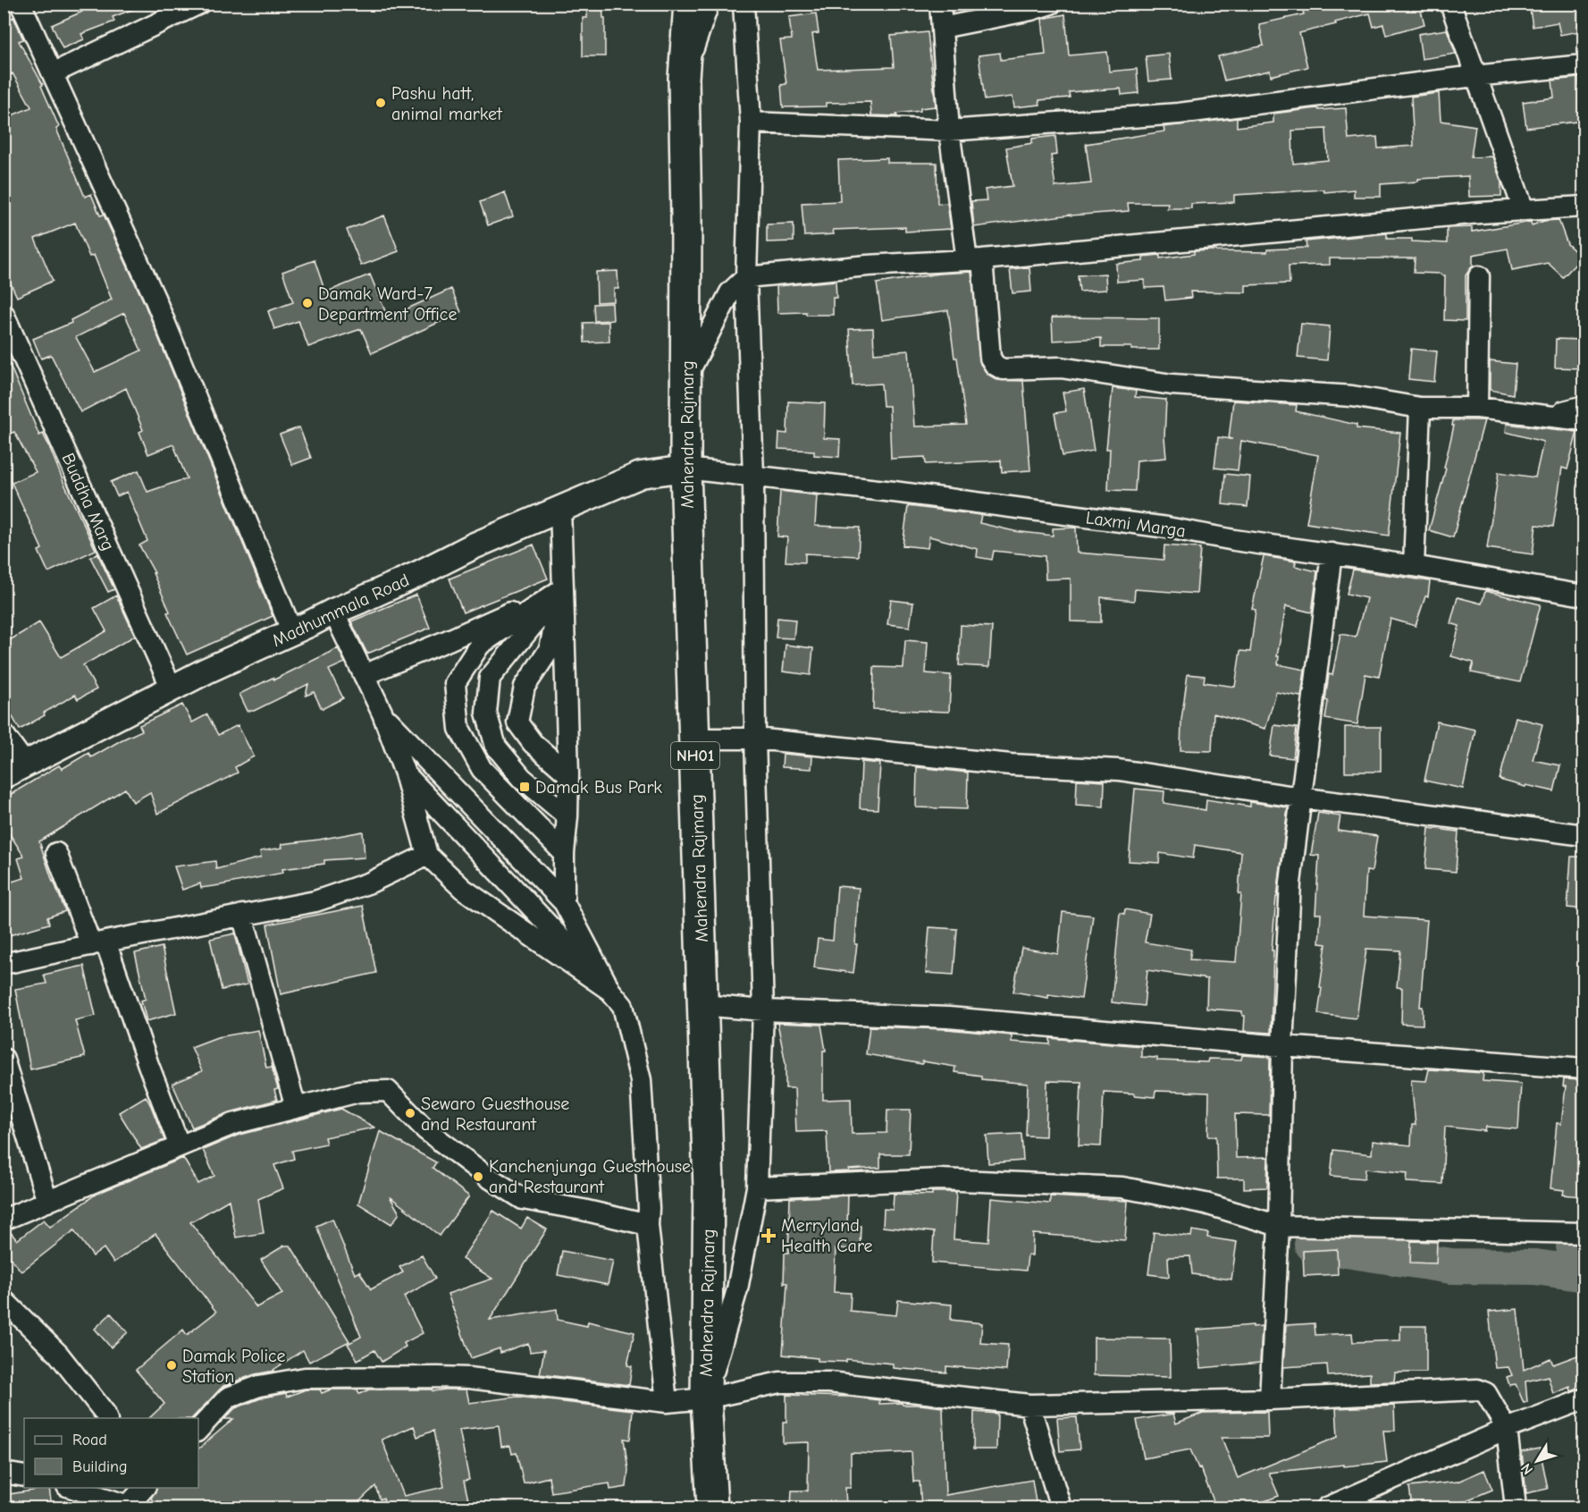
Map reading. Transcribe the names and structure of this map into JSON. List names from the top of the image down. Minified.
{"streets":{"highway":["Mahendra Rajmarg","NH01"],"street":["Buddha Marg","Laxmi Marga","Madhummala Road"]},"crossings":[["Mahendra Rajmarg","Laxmi Marga"],["Mahendra Rajmarg","Madhummala Road"],["Buddha Marg","Madhummala Road"],["Laxmi Marga","Madhummala Road"]],"places":{"other":["Pashu hatt, animal market","Damak Ward-7 Department Office","Sewaro Guesthouse and Restaurant","Kanchenjunga Guesthouse and Restaurant","Damak Police Station"],"transit":["Damak Bus Park"],"health":["Merryland Health Care"]},"legend":["Road","Building"],"north":"bottom left"}
